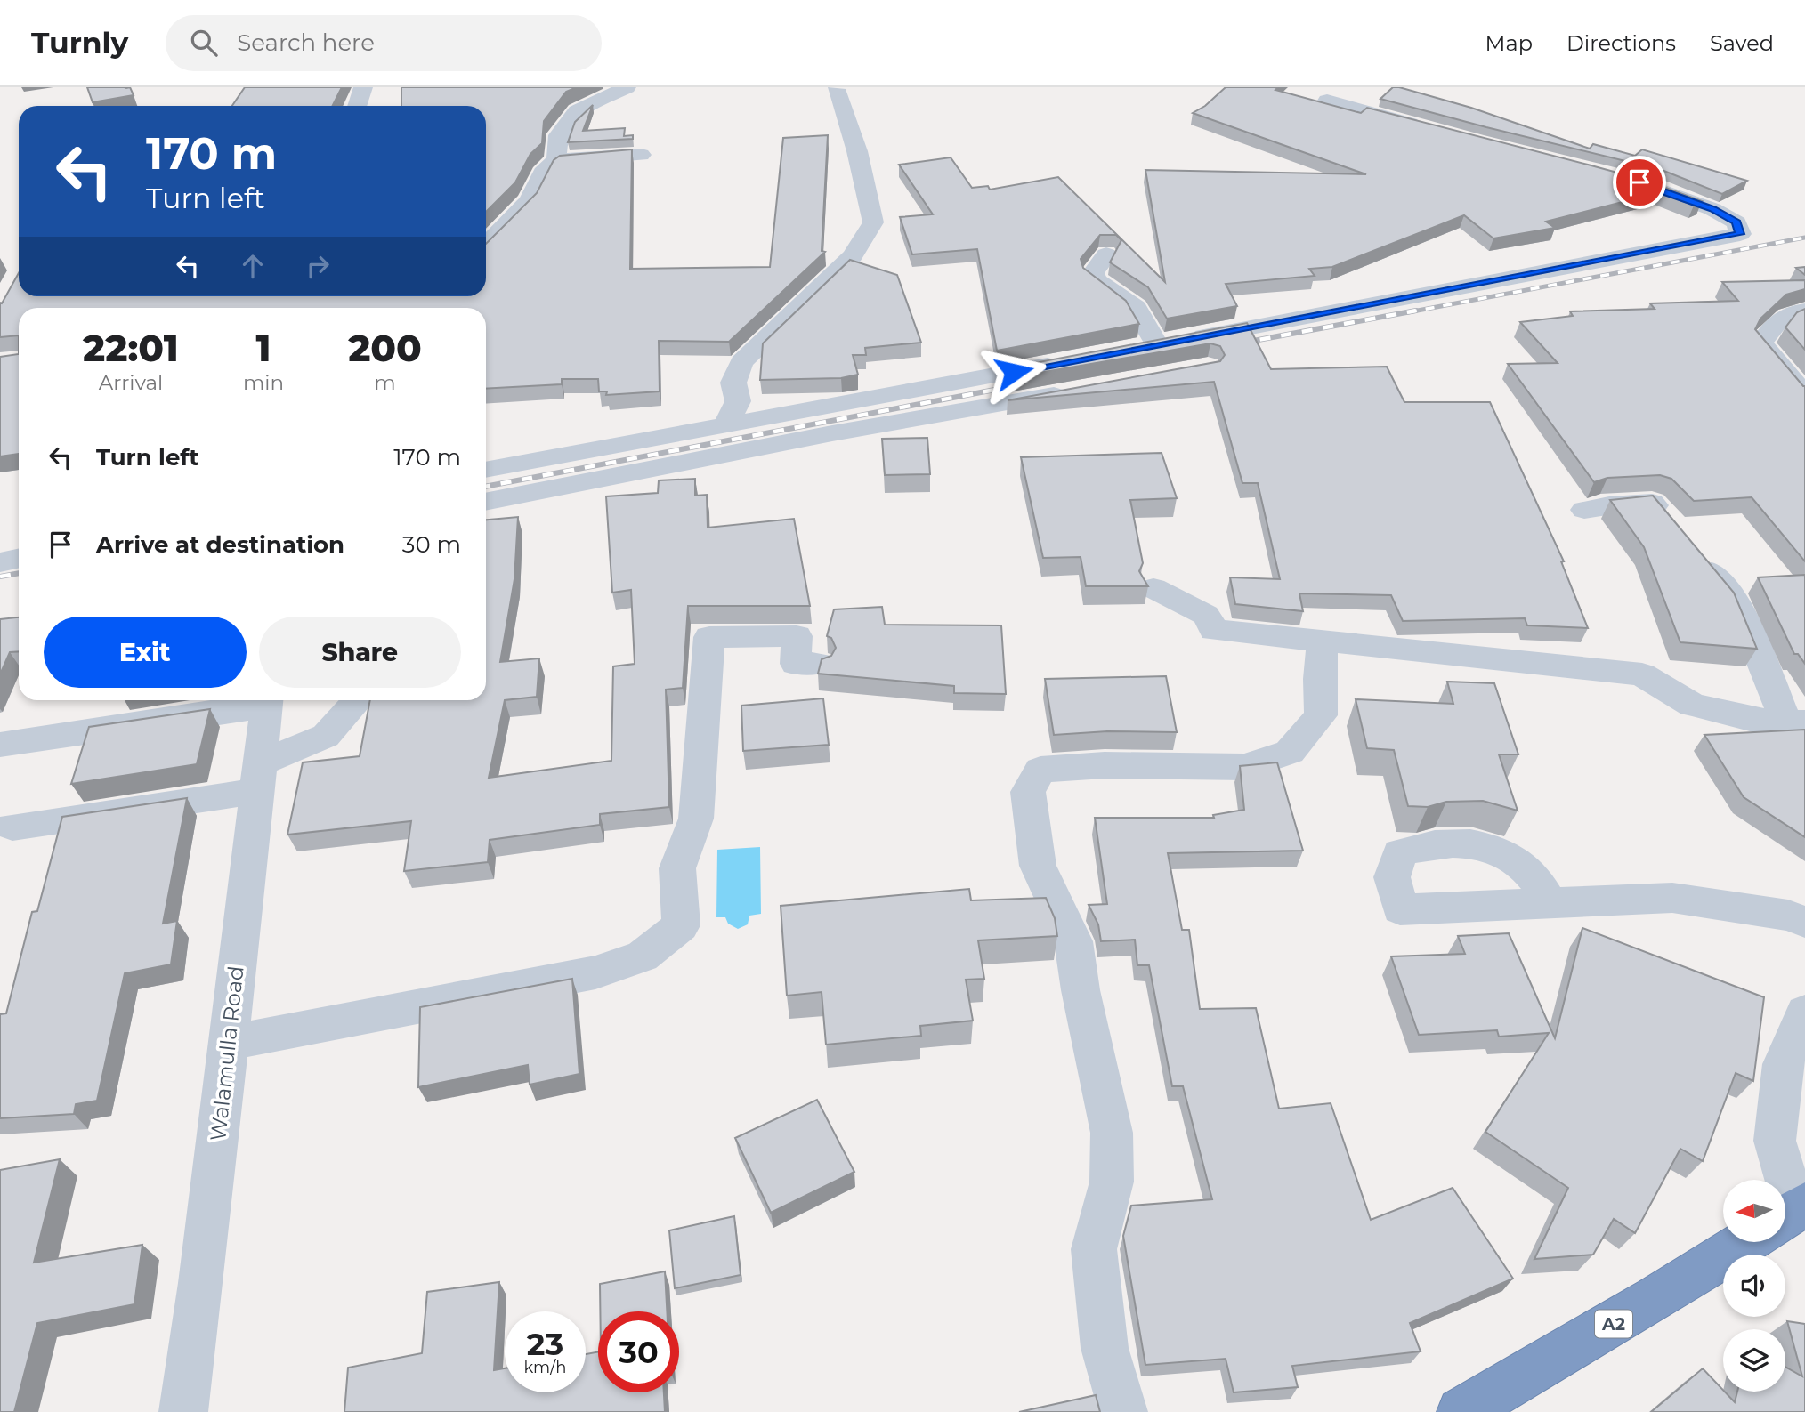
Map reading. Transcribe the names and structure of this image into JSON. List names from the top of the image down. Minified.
{"streets":{"highway":["A2"],"street":["Walamulla Road"]},"north":"left","page":{"header":"Turnly","search":"Search here","nav":["Map","Directions","Saved"],"turn":["170 m","Turn left"],"eta":["22:01","Arrival","1","min","200","m"],"list":[{"name":"Turn left","value":"170 m"},{"name":"Arrive at destination","value":"30 m"}],"buttons":["Exit","Share"],"speed":"23 km/h","limit":"30"}}
